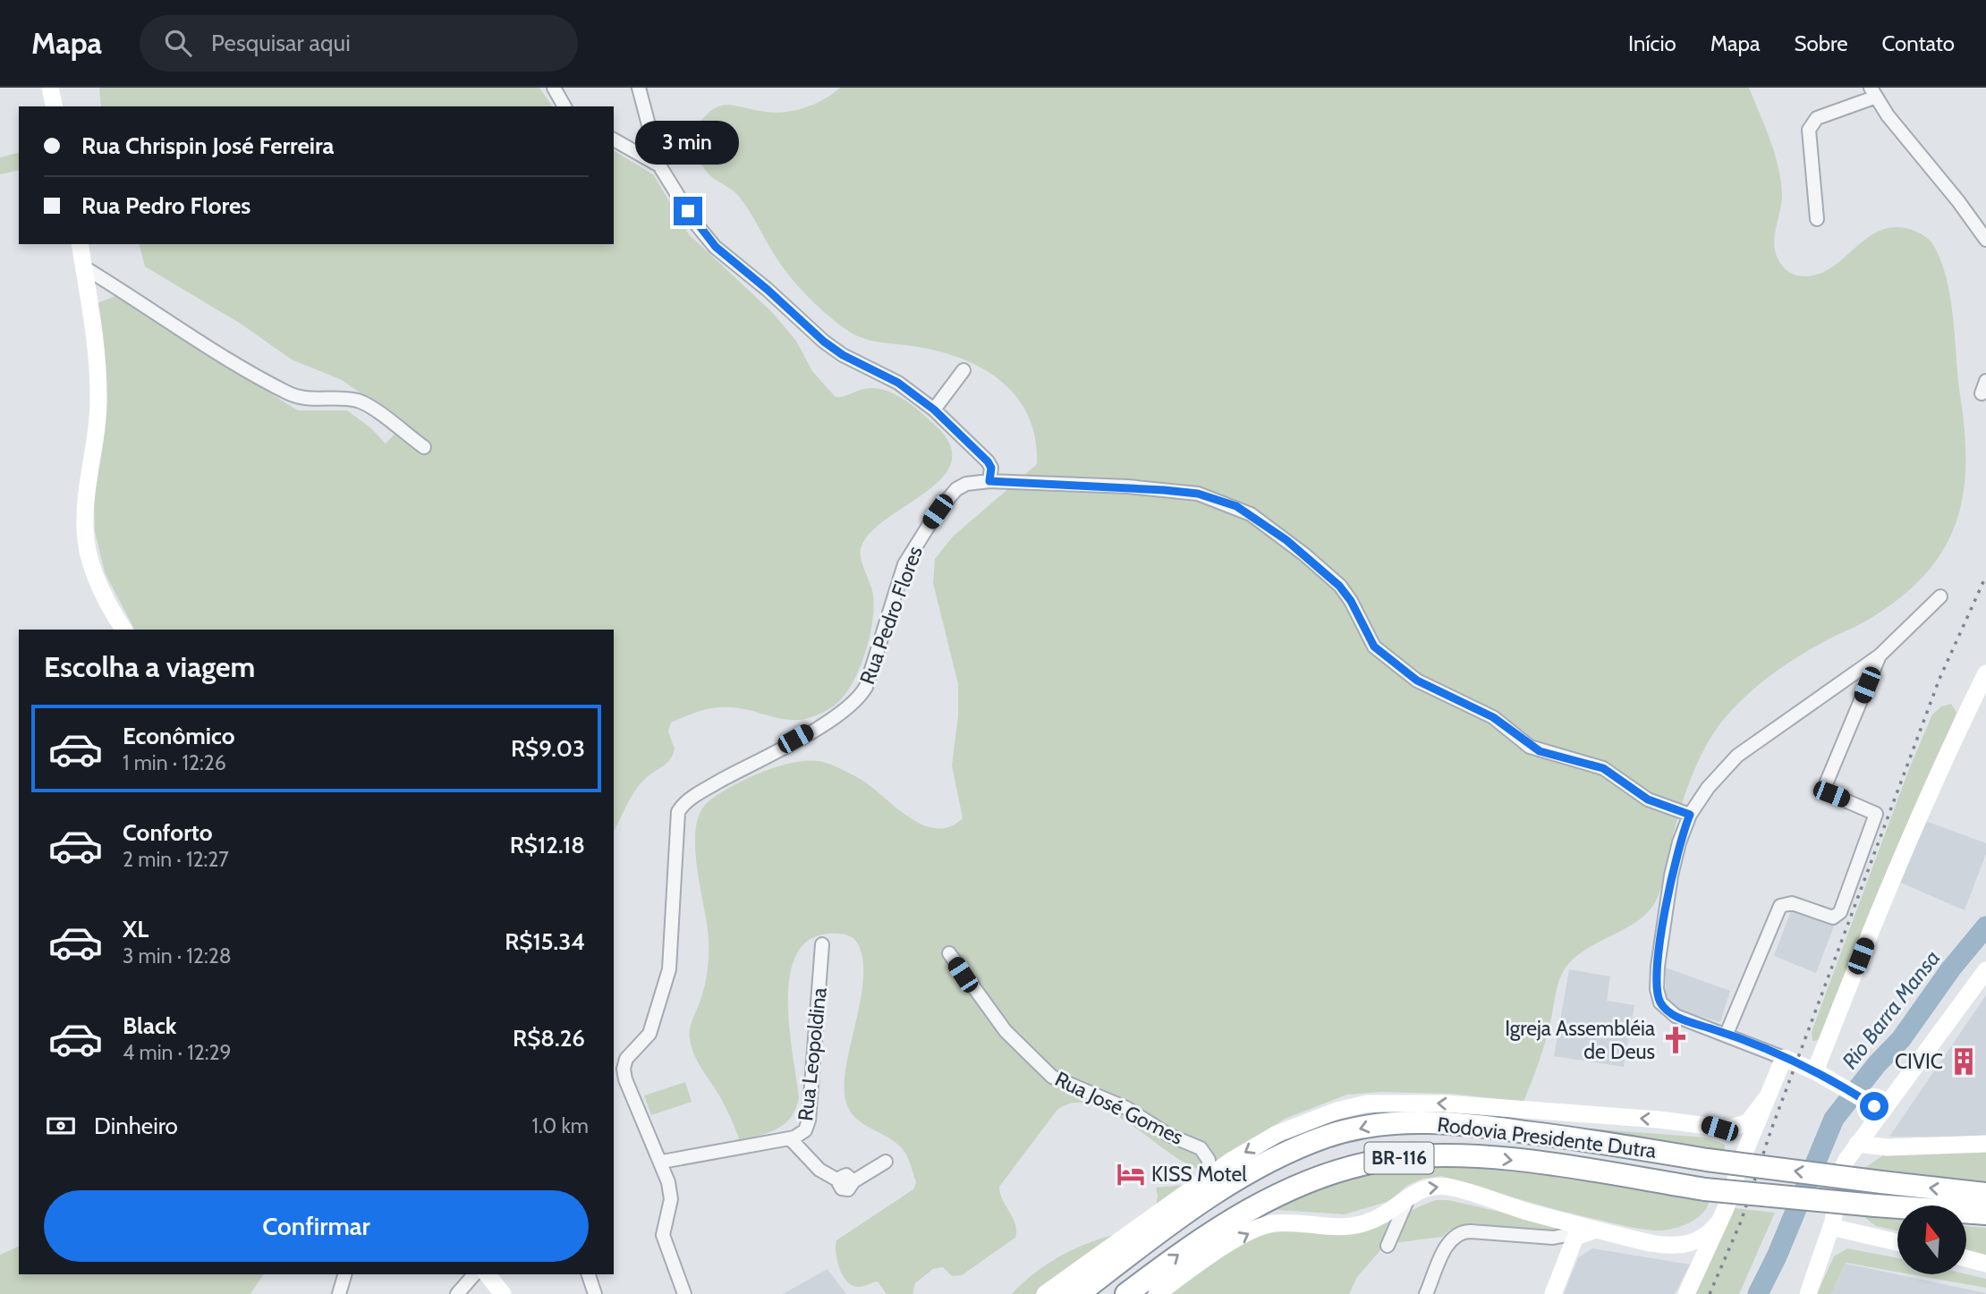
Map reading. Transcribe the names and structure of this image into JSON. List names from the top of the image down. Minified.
{"streets":{"highway":["Rodovia Presidente Dutra","BR-116"],"street":["Rua Pedro Flores","Rua Leopoldina","Rua José Gomes"]},"crossings":[["Rua Pedro Flores","Rua Leopoldina"]],"water":["Rio Barra Mansa"],"places":{"church":["Igreja Assembléia de Deus"],"building":["CIVIC"],"hotel":["KISS Motel"]},"north":"top","page":{"header":"Mapa","search":"Pesquisar aqui","nav":["Início","Mapa","Sobre","Contato"],"banner":["Rua Chrispin José Ferreira","Rua Pedro Flores"],"bubble":"3 min","heading":"Escolha a viagem","list":[{"name":"Econômico","note":"1 min · 12:26","value":"R$9.03"},{"name":"Conforto","note":"2 min · 12:27","value":"R$12.18"},{"name":"XL","note":"3 min · 12:28","value":"R$15.34"},{"name":"Black","note":"4 min · 12:29","value":"R$8.26"}],"pay":["Dinheiro","1.0 km"],"buttons":"Confirmar"}}
